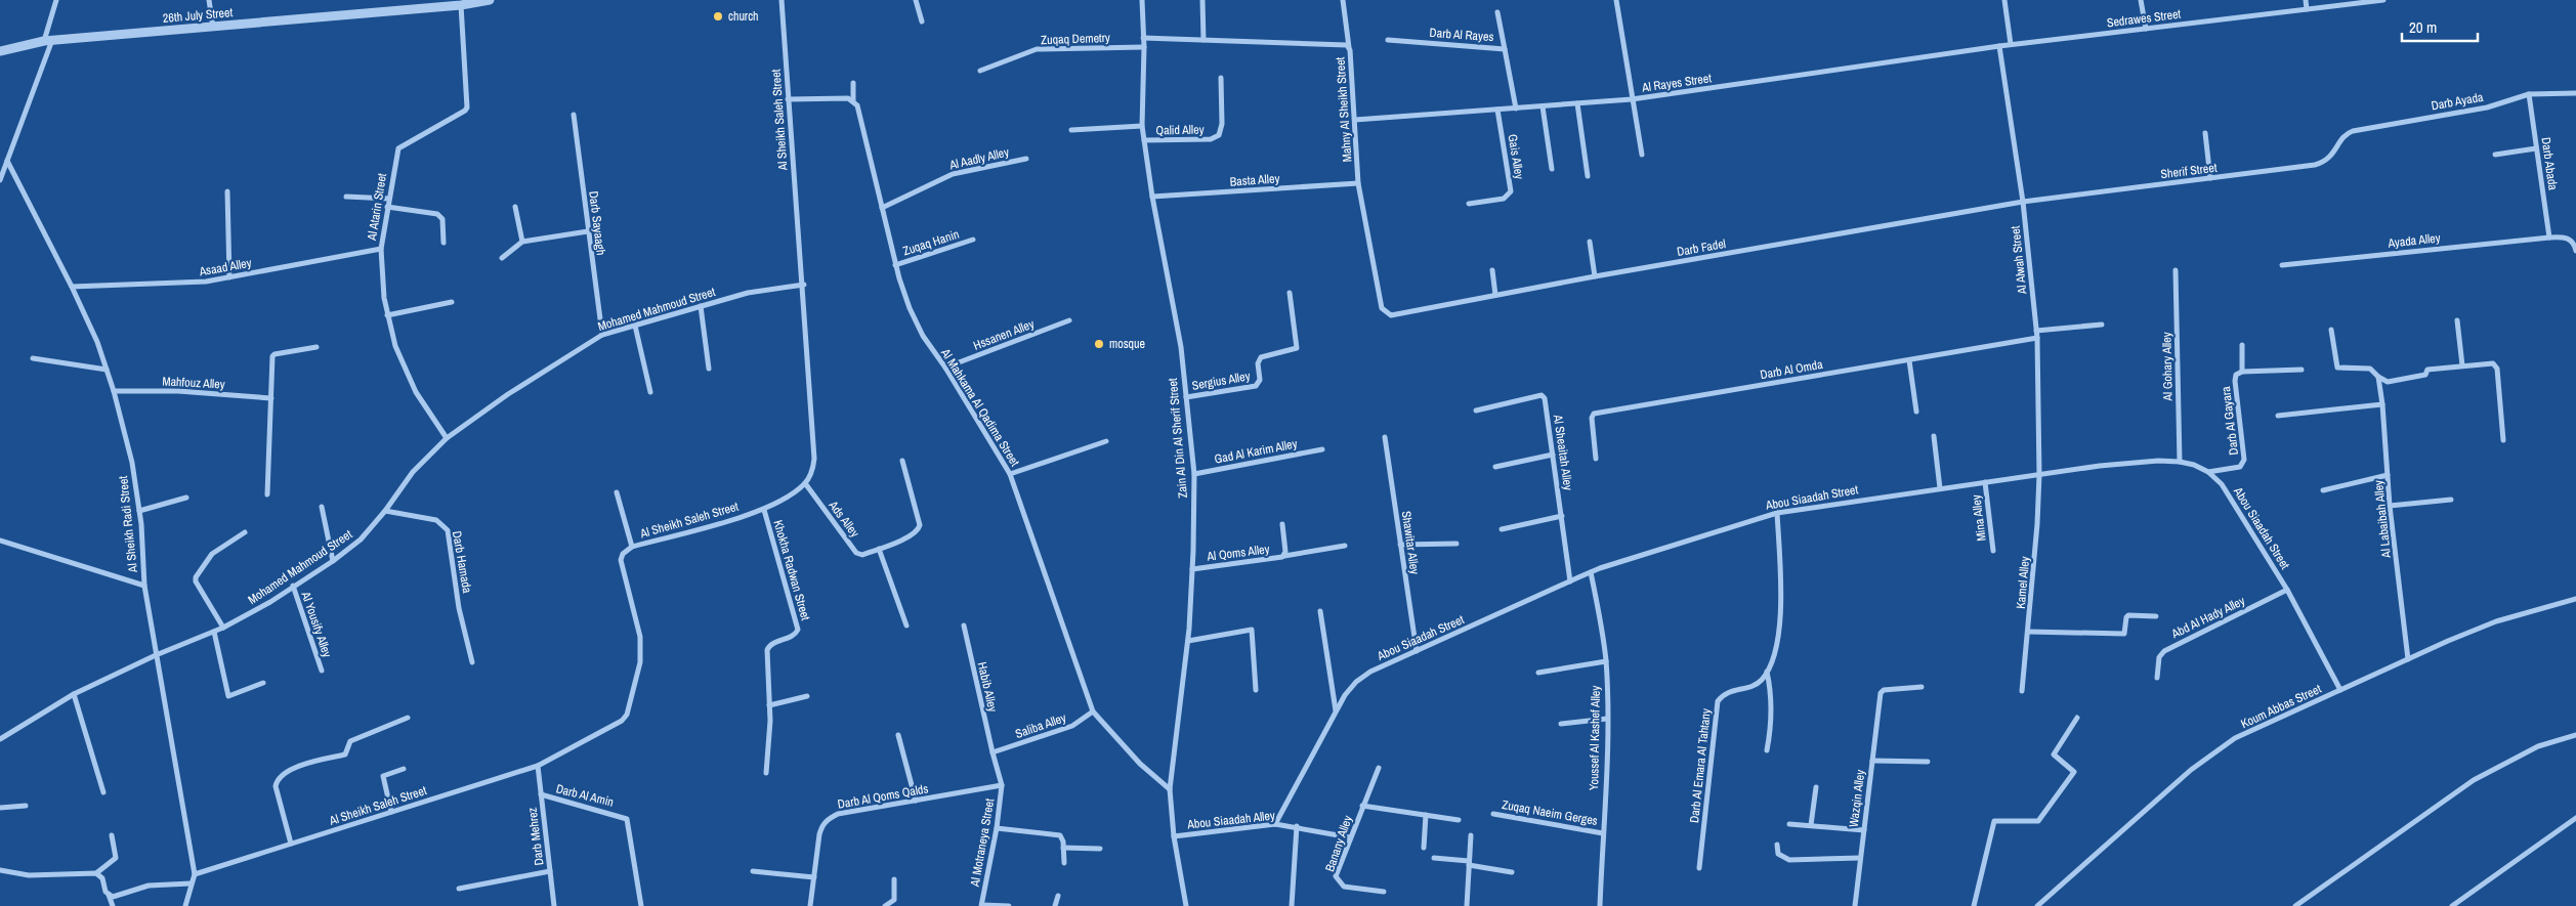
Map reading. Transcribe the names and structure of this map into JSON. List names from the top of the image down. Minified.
{"streets":{"street":["26th July Street","Sedrawes Street","Darb Al Rayes","Zuqaq Demetry","Al Rayes Street","Darb Ayada","Mahny Al Sheikh Street","Al Sheikh Saleh Street","Qalid Alley","Gais Alley","Al Aadly Alley","Darb Abada","Sherif Street","Basta Alley","Al Atarin Street","Darb Sayaagh","Ayada Alley","Zuqaq Hanin","Darb Fadel","Al Alwah Street","Asaad Alley","Mohamed Mahmoud Street","Hssanen Alley","Al Gohary Alley","Darb Al Omda","Sergius Alley","Mahfouz Alley","Al Mahkama Al Qadima Street","Darb Al Gayara","Zain Al Din Al Sherif Street","Gad Al Karim Alley","Al Sheaitah Alley","Abou Siaadah Street","Mina Alley","Ads Alley","Al Labaibah Alley","Al Sheikh Radi Street","Shawitar Alley","Al Qoms Alley","Darb Hamada","Khokha Radwan Street","Kamel Alley","Abd Al Hady Alley","Al Yousify Alley","Habib Alley","Koum Abbas Street","Saliba Alley","Youssef Al Kashef Alley","Darb Al Emara Al Tahtany","Darb Al Amin","Darb Al Qoms Qalds","Wazqin Alley","Zuqaq Naeim Gerges","Abou Siaadah Alley","Darb Mehrez","Al Motraneya Street","Banany Alley"]},"crossings":[["26th July Street","Al Atarin Street"],["Sedrawes Street","Al Rayes Street"],["Sedrawes Street","Al Alwah Street"],["Darb Al Rayes","Al Rayes Street"],["Zuqaq Demetry","Zain Al Din Al Sherif Street"],["Al Rayes Street","Mahny Al Sheikh Street"],["Al Rayes Street","Gais Alley"],["Al Rayes Street","Al Alwah Street"],["Darb Ayada","Darb Abada"],["Darb Ayada","Sherif Street"],["Mahny Al Sheikh Street","Basta Alley"],["Mahny Al Sheikh Street","Darb Fadel"],["Mahny Al Sheikh Street","Zain Al Din Al Sherif Street"],["Al Sheikh Saleh Street","Mohamed Mahmoud Street"],["Al Sheikh Saleh Street","Ads Alley"],["Al Sheikh Saleh Street","Al Sheikh Radi Street"],["Al Sheikh Saleh Street","Khokha Radwan Street"],["Al Sheikh Saleh Street","Darb Mehrez"],["Qalid Alley","Zain Al Din Al Sherif Street"],["Al Aadly Alley","Al Mahkama Al Qadima Street"],["Darb Abada","Ayada Alley"],["Sherif Street","Darb Fadel"],["Sherif Street","Al Alwah Street"],["Basta Alley","Zain Al Din Al Sherif Street"],["Al Atarin Street","Asaad Alley"],["Al Atarin Street","Mohamed Mahmoud Street"],["Darb Sayaagh","Mohamed Mahmoud Street"],["Zuqaq Hanin","Al Mahkama Al Qadima Street"],["Darb Fadel","Al Alwah Street"],["Al Alwah Street","Darb Al Omda"],["Al Alwah Street","Abou Siaadah Street"],["Al Alwah Street","Kamel Alley"],["Asaad Alley","Al Sheikh Radi Street"],["Mohamed Mahmoud Street","Al Sheikh Radi Street"],["Mohamed Mahmoud Street","Darb Hamada"],["Mohamed Mahmoud Street","Al Yousify Alley"],["Hssanen Alley","Al Mahkama Al Qadima Street"],["Al Gohary Alley","Abou Siaadah Street"],["Sergius Alley","Zain Al Din Al Sherif Street"],["Mahfouz Alley","Al Sheikh Radi Street"],["Al Mahkama Al Qadima Street","Zain Al Din Al Sherif Street"],["Al Mahkama Al Qadima Street","Saliba Alley"],["Darb Al Gayara","Abou Siaadah Street"],["Zain Al Din Al Sherif Street","Gad Al Karim Alley"],["Zain Al Din Al Sherif Street","Al Qoms Alley"],["Zain Al Din Al Sherif Street","Abou Siaadah Alley"],["Al Sheaitah Alley","Abou Siaadah Street"],["Abou Siaadah Street","Mina Alley"],["Abou Siaadah Street","Shawitar Alley"],["Abou Siaadah Street","Kamel Alley"],["Abou Siaadah Street","Abd Al Hady Alley"],["Abou Siaadah Street","Koum Abbas Street"],["Abou Siaadah Street","Youssef Al Kashef Alley"],["Abou Siaadah Street","Abou Siaadah Alley"],["Al Labaibah Alley","Koum Abbas Street"],["Habib Alley","Saliba Alley"],["Habib Alley","Al Motraneya Street"],["Saliba Alley","Al Motraneya Street"],["Youssef Al Kashef Alley","Zuqaq Naeim Gerges"],["Darb Al Amin","Darb Mehrez"],["Darb Al Qoms Qalds","Al Motraneya Street"],["Abou Siaadah Alley","Banany Alley"]],"places":["church","mosque"],"scale_bar":"20 m"}
